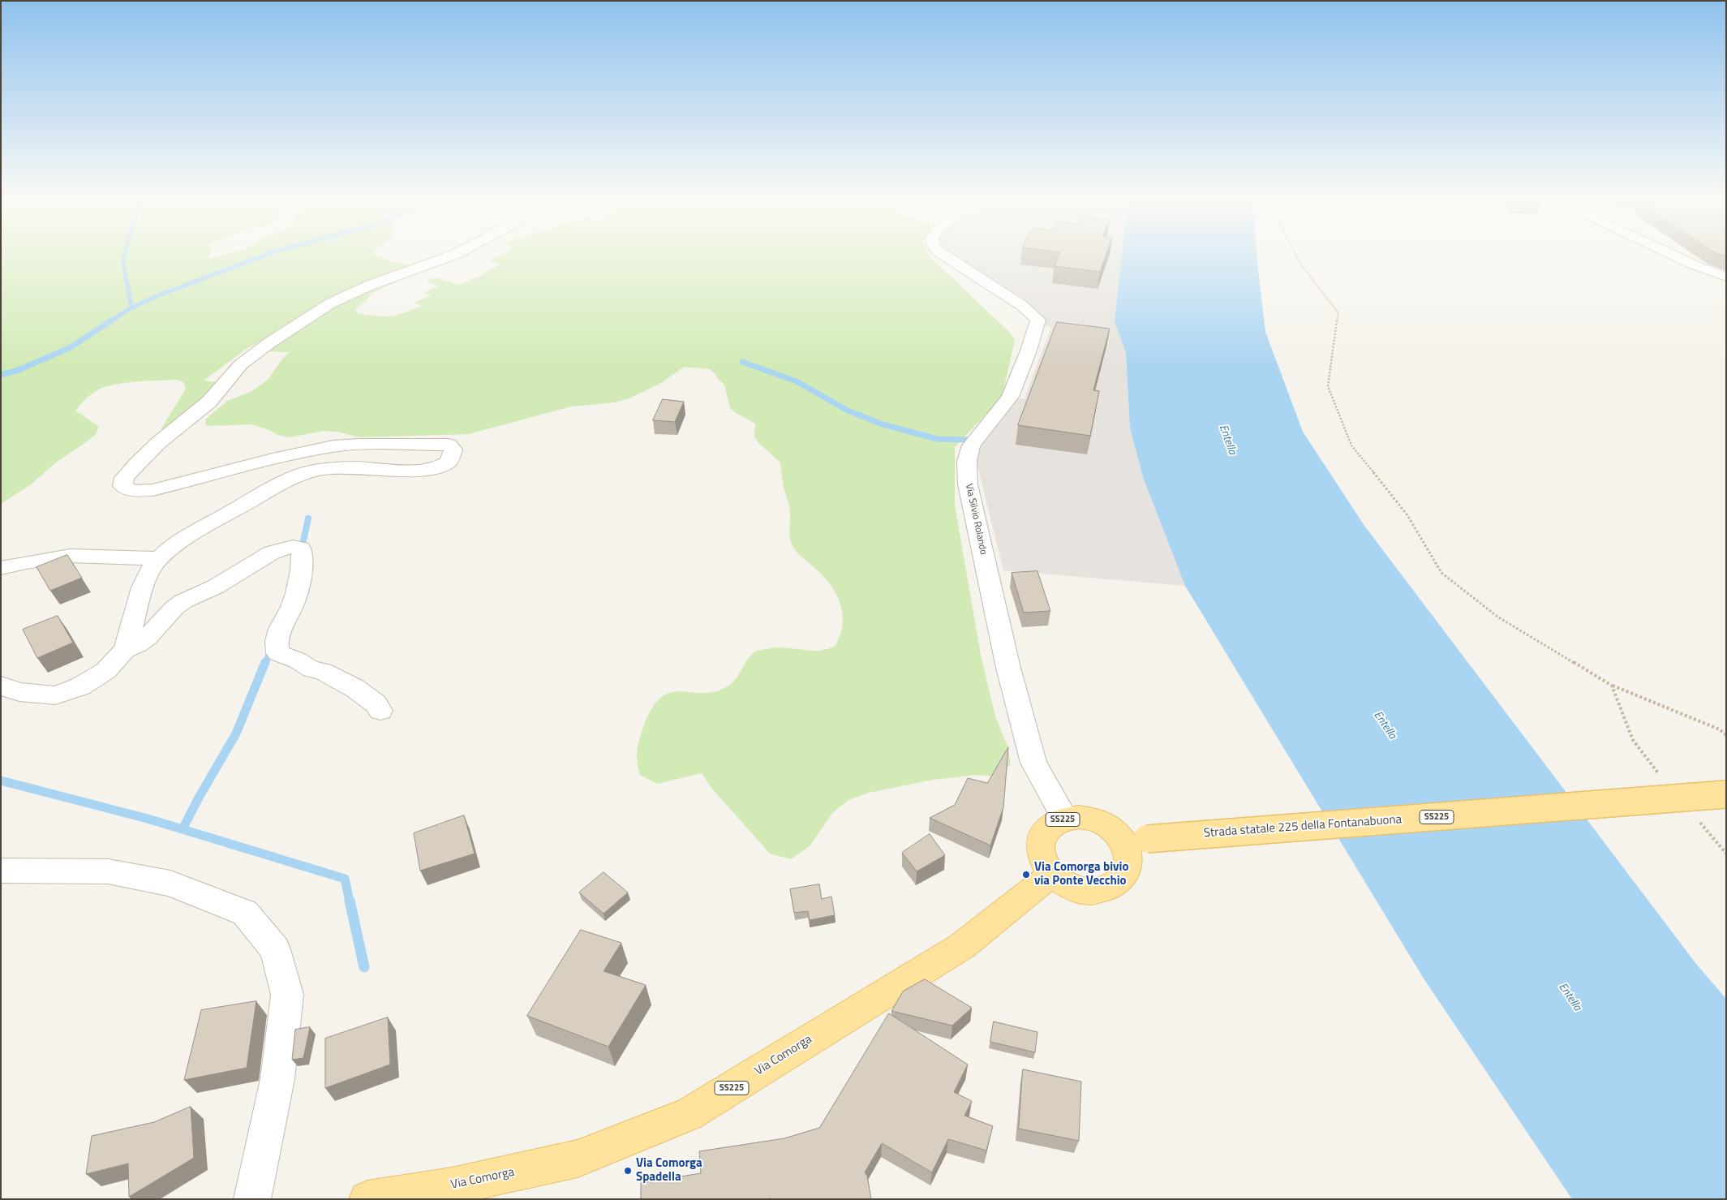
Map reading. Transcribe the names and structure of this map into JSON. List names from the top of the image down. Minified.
{"streets":{"main road":["SS225","Strada statale 225 della Fontanabuona","Via Comorga"],"street":["Via Silvio Rolando"]},"crossings":[["Via Silvio Rolando","SS225"],["Via Silvio Rolando","Strada statale 225 della Fontanabuona"],["Via Silvio Rolando","Via Comorga"],["SS225","Strada statale 225 della Fontanabuona"],["SS225","Via Comorga"],["Strada statale 225 della Fontanabuona","Via Comorga"]],"water":["Entella"],"places":["Via Comorga bivio via Ponte Vecchio","Via Comorga Spadella"]}
